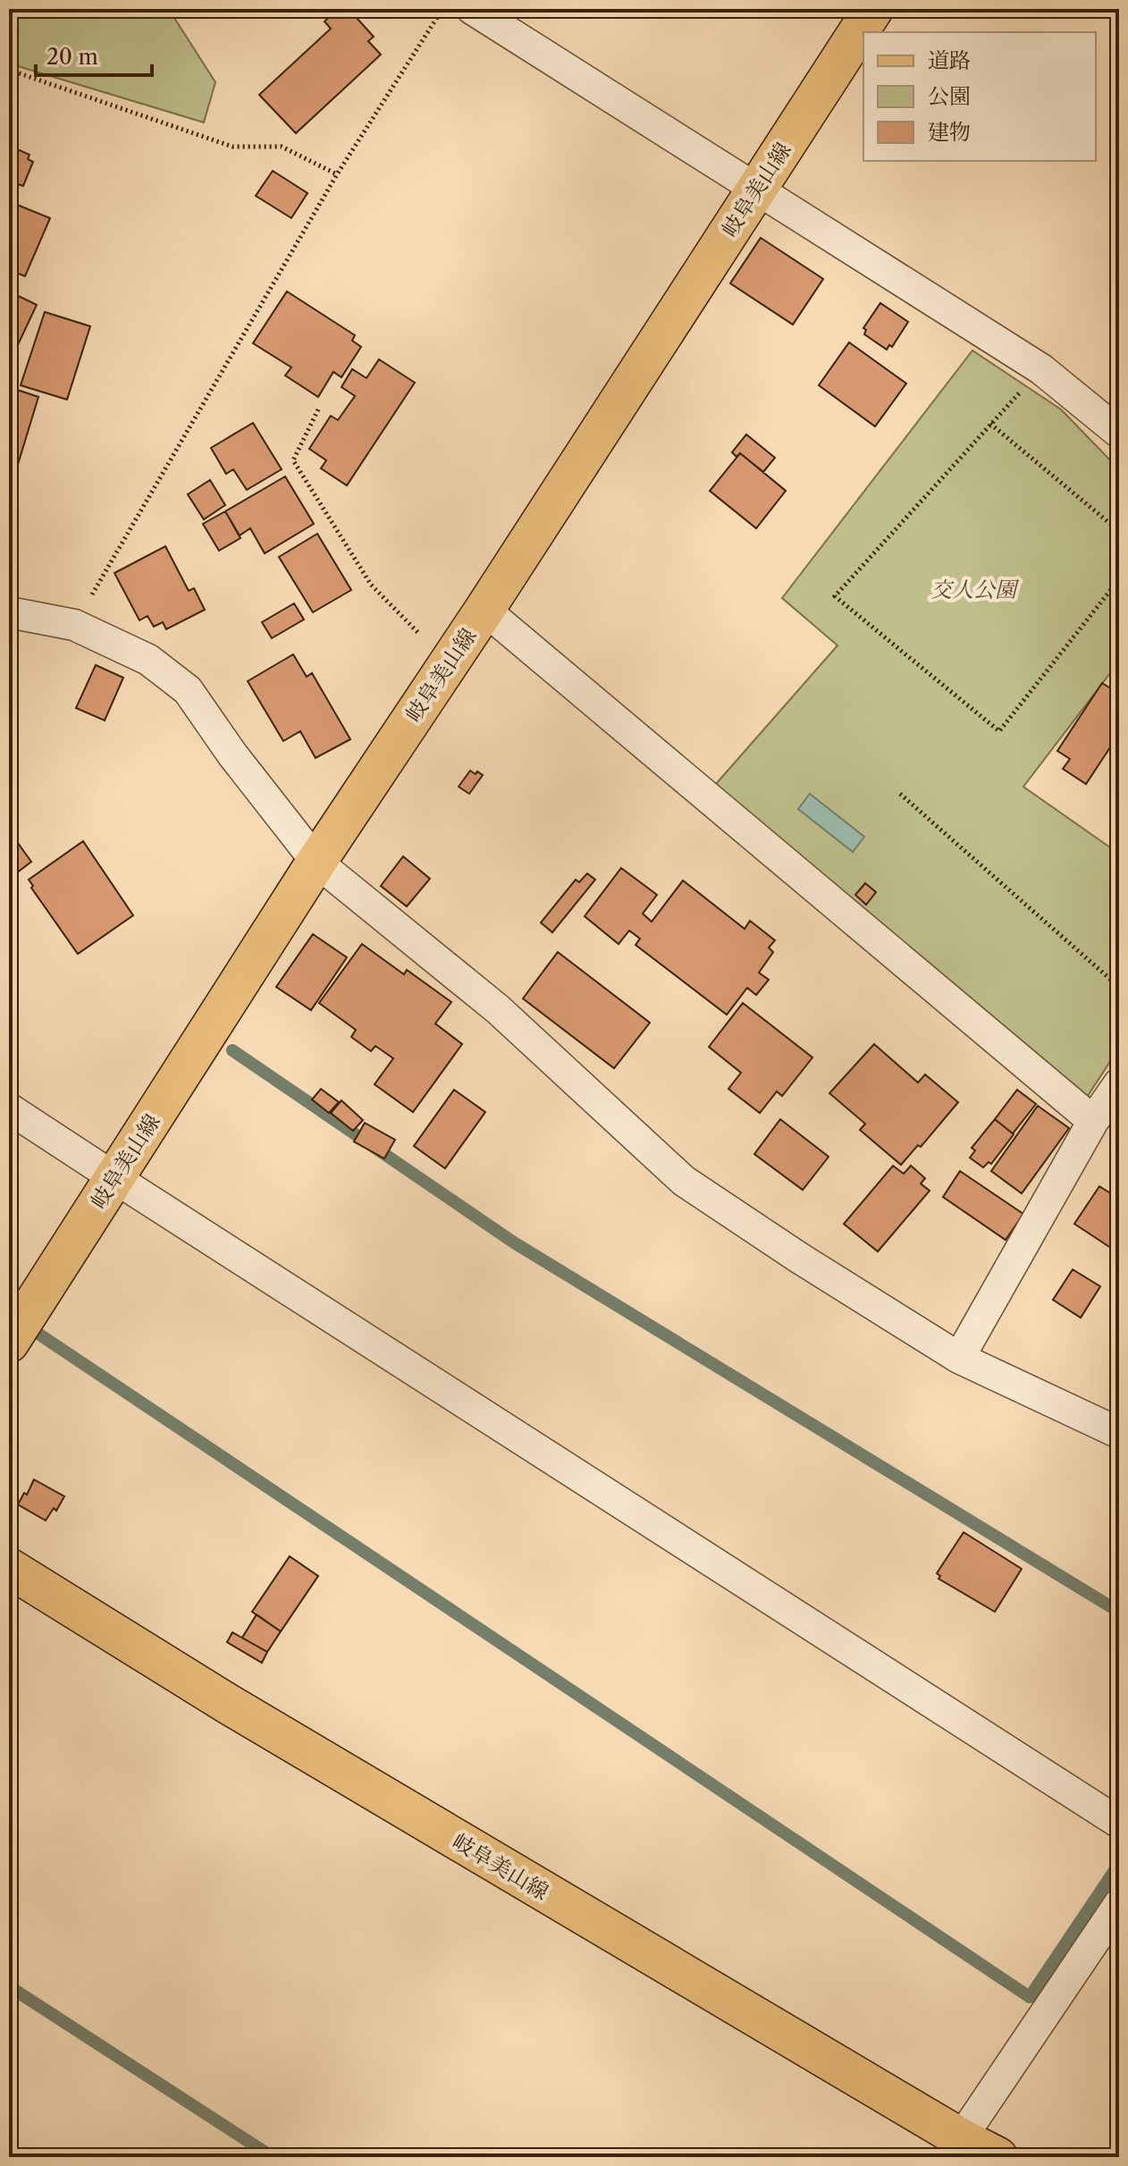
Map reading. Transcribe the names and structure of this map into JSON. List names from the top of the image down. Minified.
{"streets":{"main road":["岐阜美山線"]},"parks":["交人公園"],"legend":["道路","公園","建物"],"scale_bar":"20 m"}
